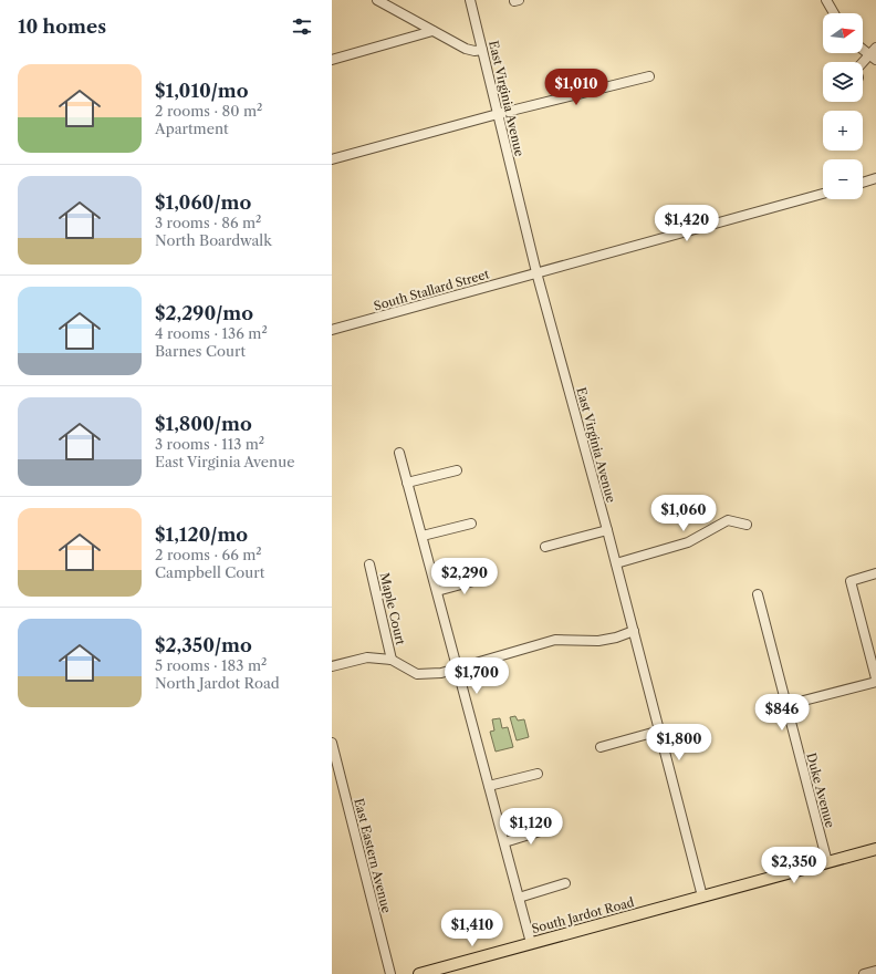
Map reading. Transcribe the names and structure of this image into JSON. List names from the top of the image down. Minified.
{"streets":{"main road":["South Jardot Road"],"street":["East Virginia Avenue","South Stallard Street","Maple Court","Duke Avenue","East Eastern Avenue"]},"crossings":[["East Virginia Avenue","South Stallard Street"],["East Virginia Avenue","South Jardot Road"],["Duke Avenue","South Jardot Road"]],"north":"right","page":{"heading":"10 homes","map_buttons":["+","−"],"list":[{"name":"$1,010/mo","note":"2 rooms · 80 m² · Apartment"},{"name":"$1,060/mo","note":"3 rooms · 86 m² · North Boardwalk"},{"name":"$2,290/mo","note":"4 rooms · 136 m² · Barnes Court"},{"name":"$1,800/mo","note":"3 rooms · 113 m² · East Virginia Avenue"},{"name":"$1,120/mo","note":"2 rooms · 66 m² · Campbell Court"},{"name":"$2,350/mo","note":"5 rooms · 183 m² · North Jardot Road"}],"price":["$1,010","$1,420","$1,060","$2,290","$1,700","$846","$1,800","$1,120","$2,350","$1,410"]}}
